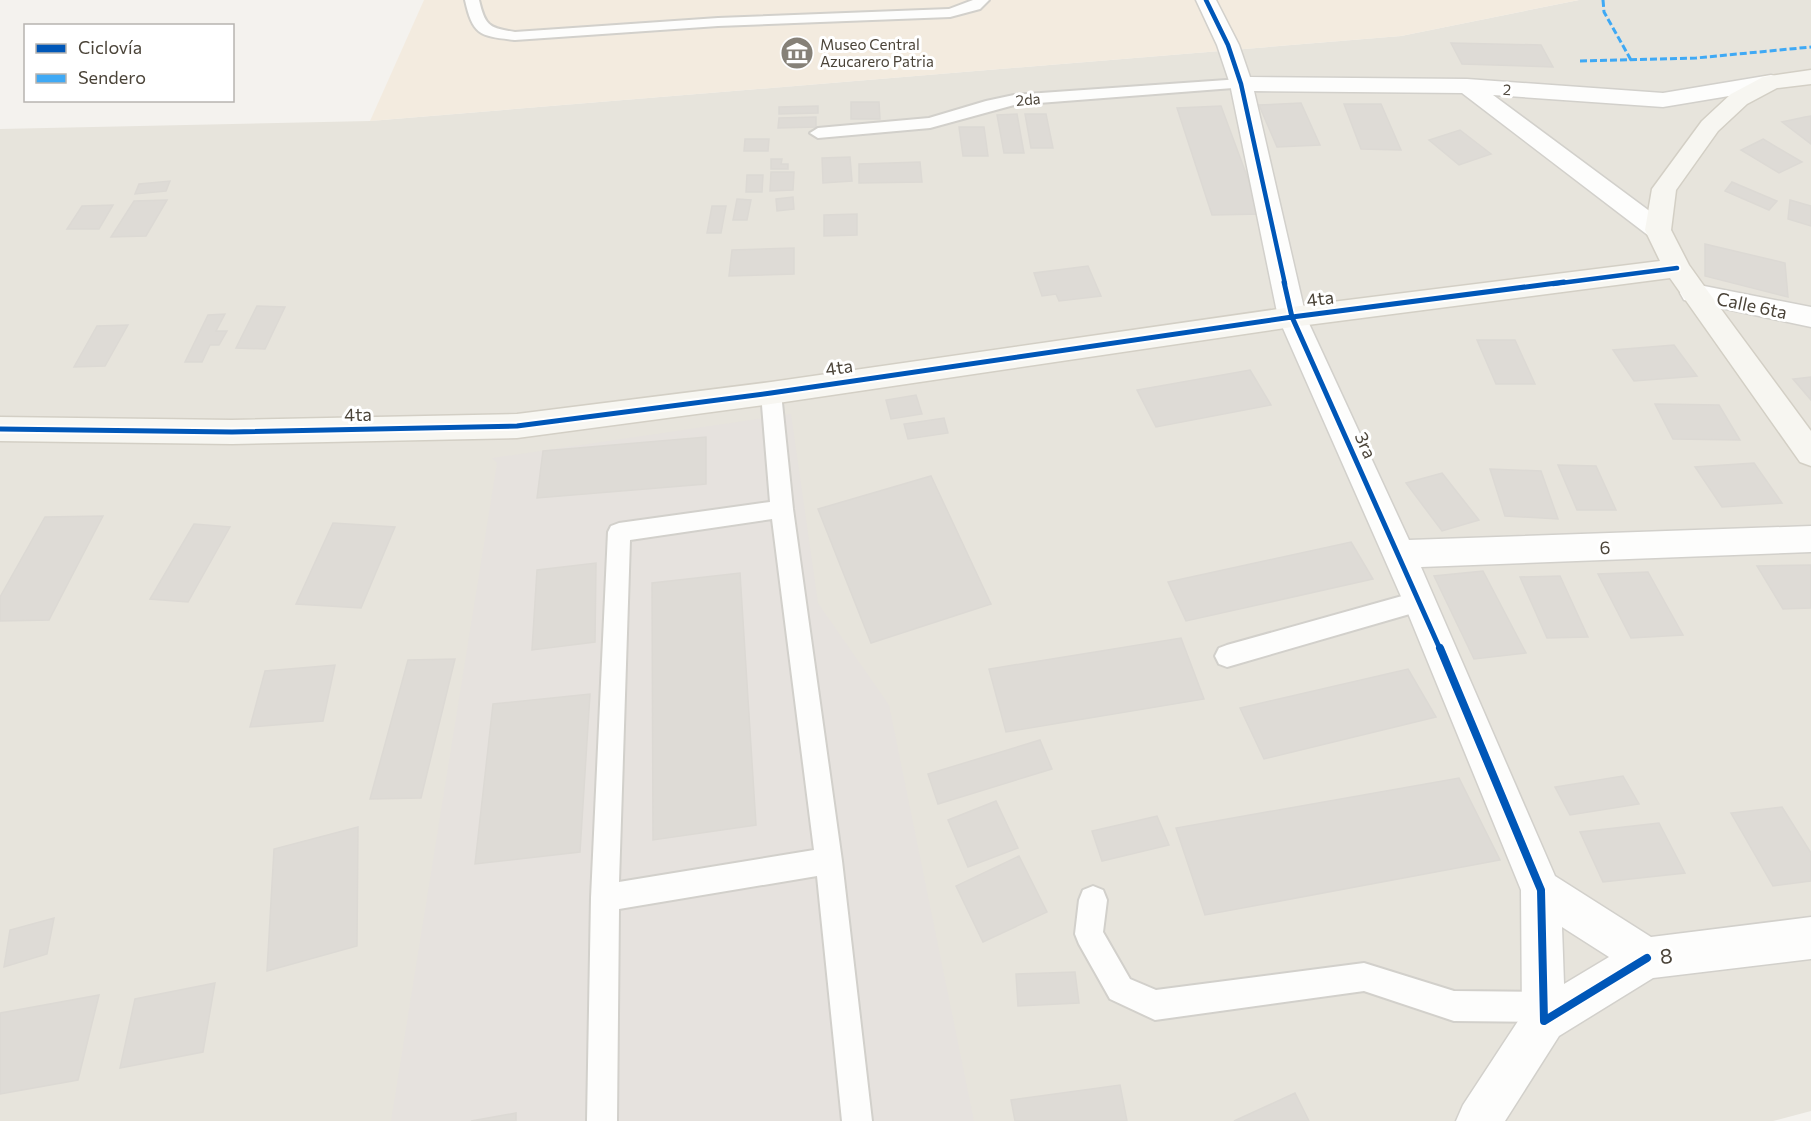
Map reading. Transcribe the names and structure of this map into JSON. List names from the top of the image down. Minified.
{"streets":{"street":["2","4ta","Calle 6ta","3ra","6","8"],"lane":["2da"]},"crossings":[["2","2da"],["2","3ra"],["2da","3ra"],["4ta","3ra"],["3ra","6"],["3ra","8"]],"places":{"museum":["Museo Central Azucarero Patria"]},"legend":["Ciclovía","Sendero"]}
